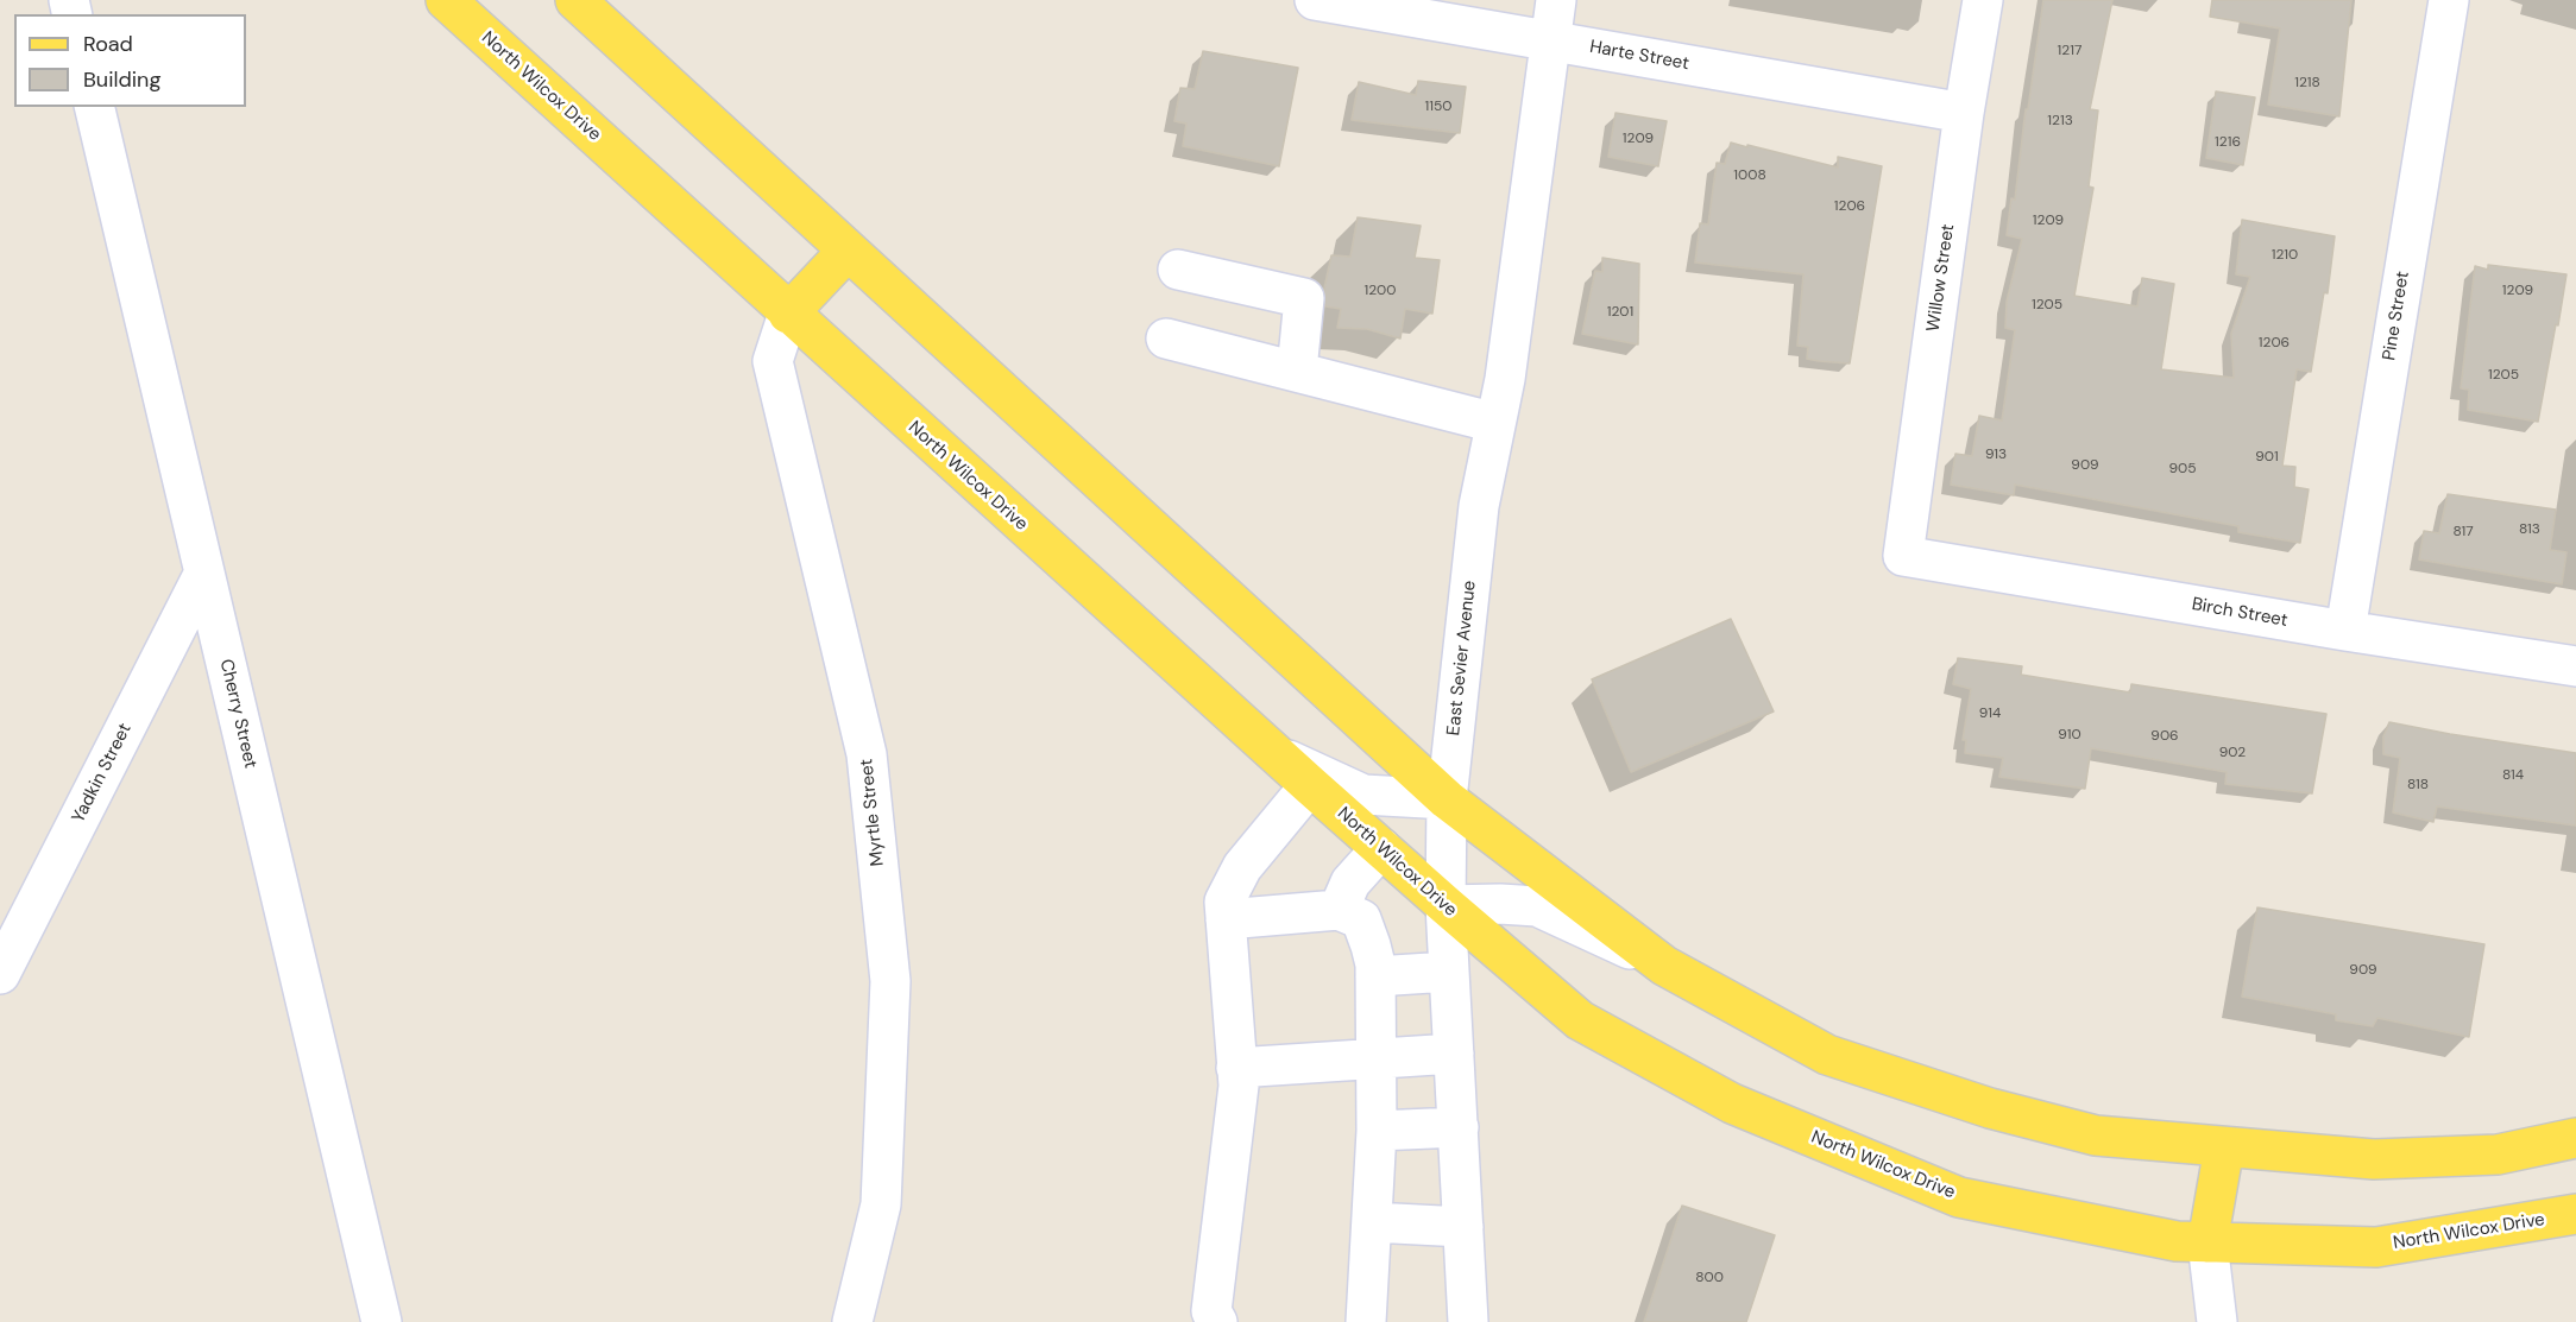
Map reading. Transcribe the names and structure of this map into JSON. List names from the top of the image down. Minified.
{"streets":{"main road":["North Wilcox Drive"],"street":["Harte Street","Willow Street","Pine Street","Birch Street","East Sevier Avenue","Cherry Street","Yadkin Street","Myrtle Street"]},"crossings":[["Harte Street","Willow Street"],["Harte Street","East Sevier Avenue"],["North Wilcox Drive","East Sevier Avenue"],["North Wilcox Drive","Myrtle Street"],["Willow Street","Birch Street"],["Pine Street","Birch Street"],["Cherry Street","Yadkin Street"]],"house_numbers":["1217","1218","1150","1213","1209","1216","1008","1206","1209","1210","1200","1209","1205","1201","1206","1205","913","901","909","905","813","817","914","910","906","902","814","818","909","800"],"legend":["Road","Building"]}
